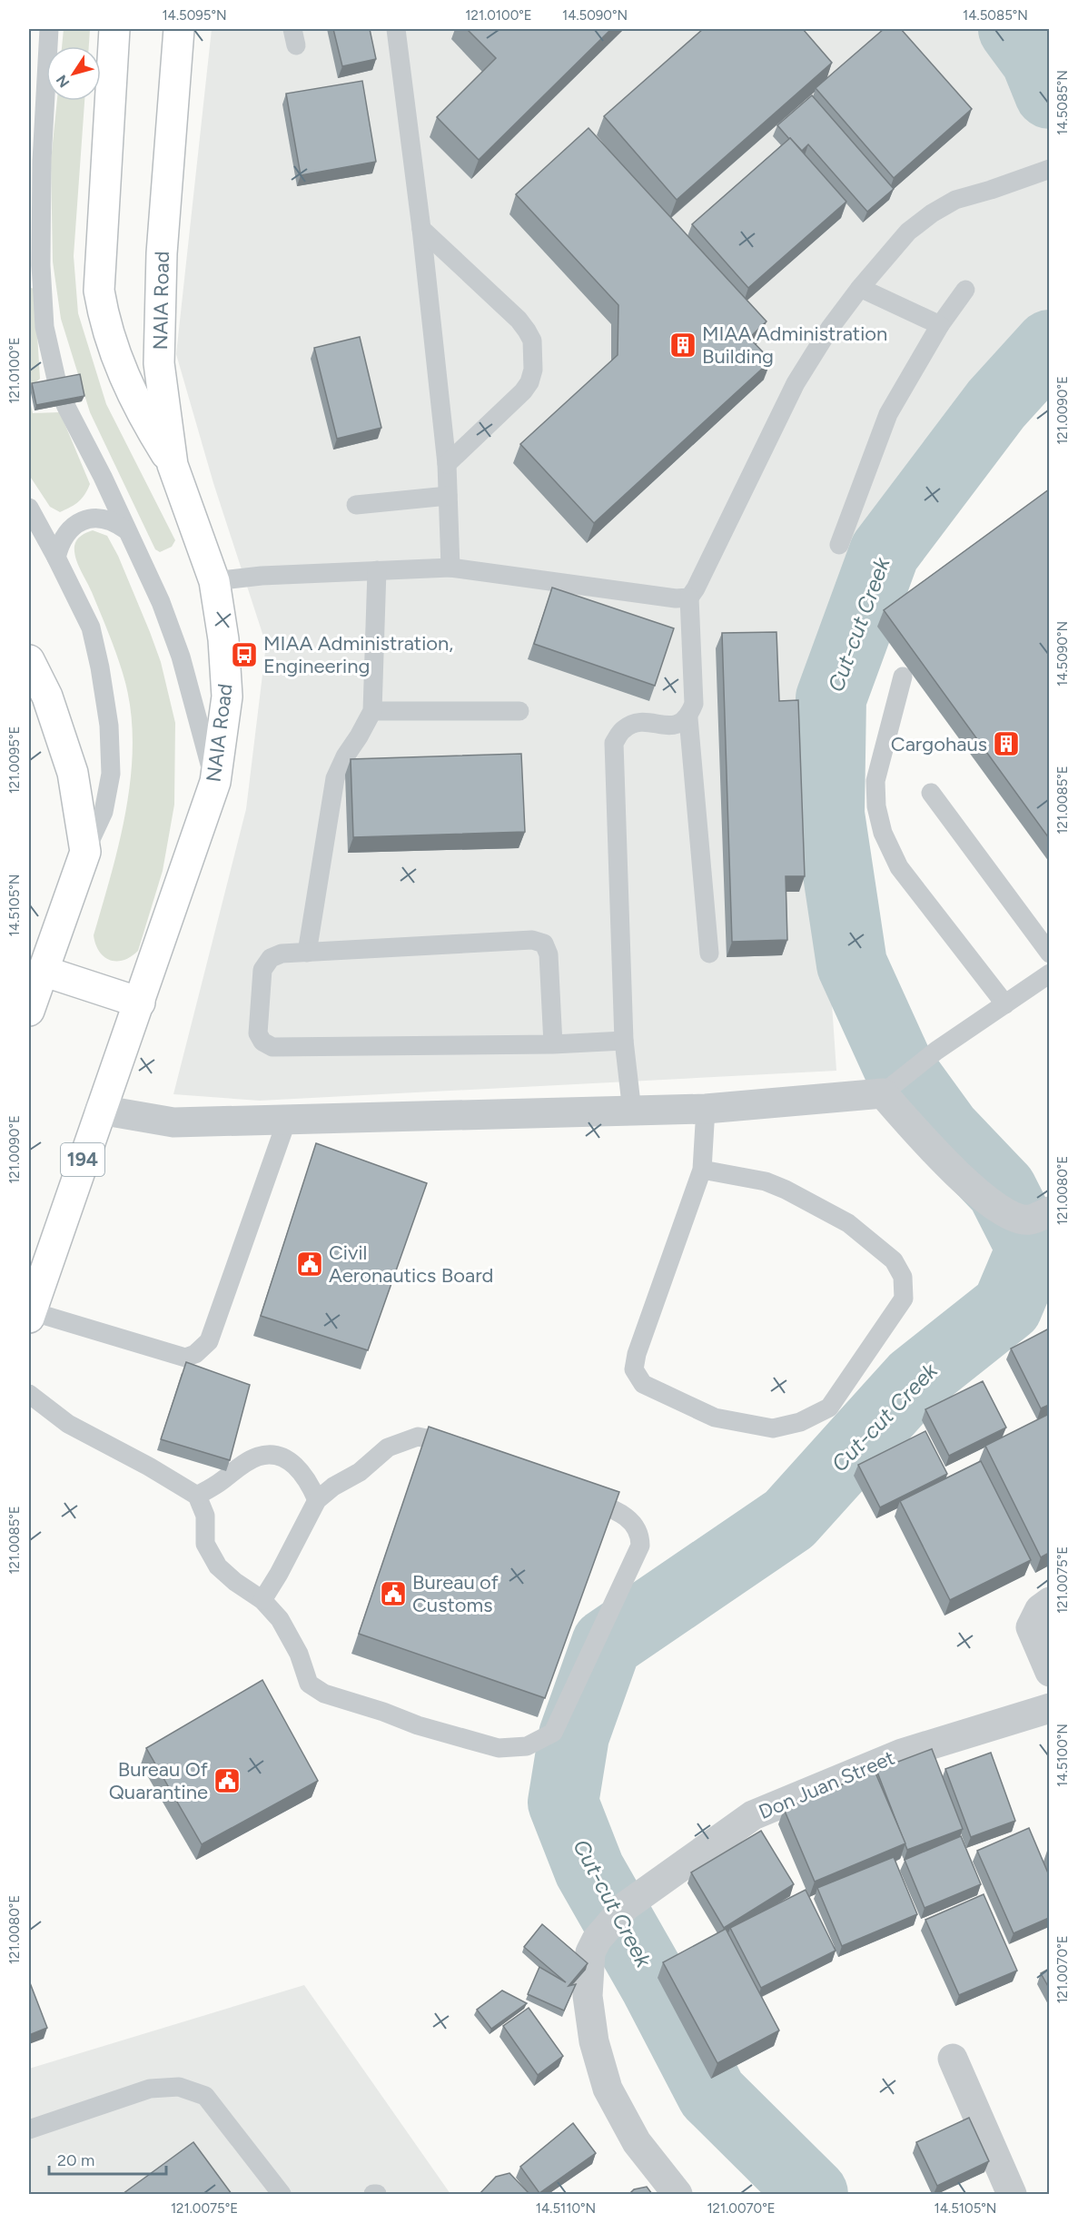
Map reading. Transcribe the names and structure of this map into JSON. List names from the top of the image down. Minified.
{"streets":{"main road":["NAIA Road","194"],"street":["Don Juan Street"]},"water":["Cut-cut Creek"],"places":{"building":["MIAA Administration Building","Cargohaus"],"bus stop":["MIAA Administration, Engineering"],"public building":["Civil Aeronautics Board","Bureau of Customs","Bureau Of Quarantine"]},"scale_bar":"20 m","north":"bottom left","coordinates":["14.5095°N","121.0100°E","14.5090°N","14.5085°N","121.0090°E","121.0095°E","121.0085°E","14.5105°N","121.0080°E","121.0075°E","14.5100°N","121.0070°E","14.5110°N"]}
